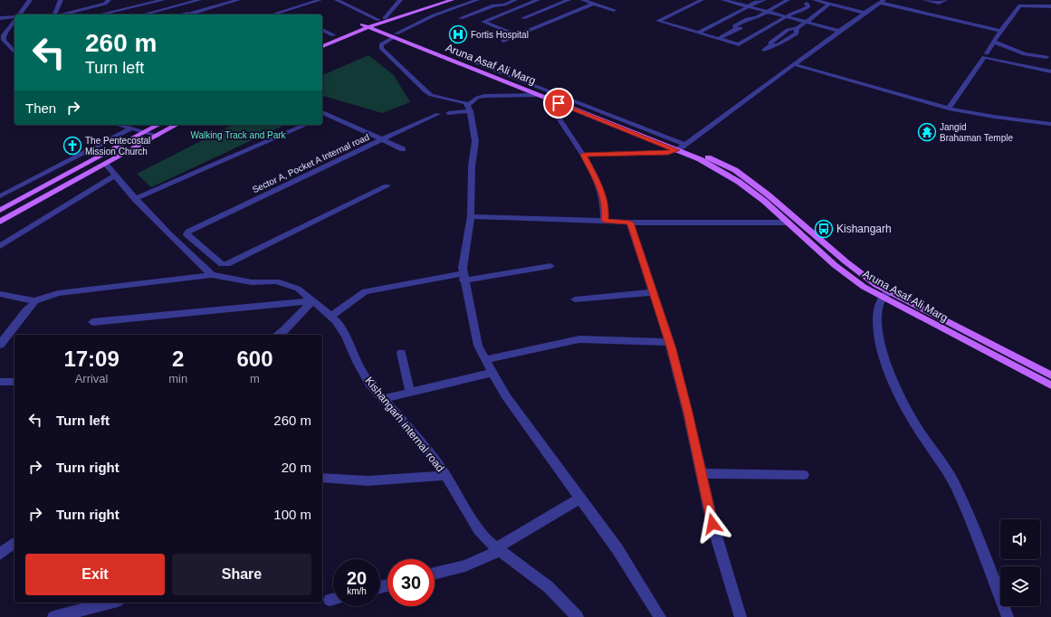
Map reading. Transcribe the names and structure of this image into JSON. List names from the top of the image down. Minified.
{"streets":{"main road":["Aruna Asaf Ali Marg"],"street":["Sector A, Pocket A Internal road","Kishangarh internal road"]},"parks":["Walking Track and Park"],"places":{"hospital":["Fortis Hospital"],"temple":["Jangid Brahaman Temple"],"church":["The Pentecostal Mission Church"],"bus stop":["Kishangarh"]},"page":{"turn":["260 m","Turn left"],"then":"Then","eta":["17:09","Arrival","2","min","600","m"],"list":[{"name":"Turn left","value":"260 m"},{"name":"Turn right","value":"20 m"},{"name":"Turn right","value":"100 m"}],"buttons":["Exit","Share"],"speed":"20 km/h","limit":"30"}}
